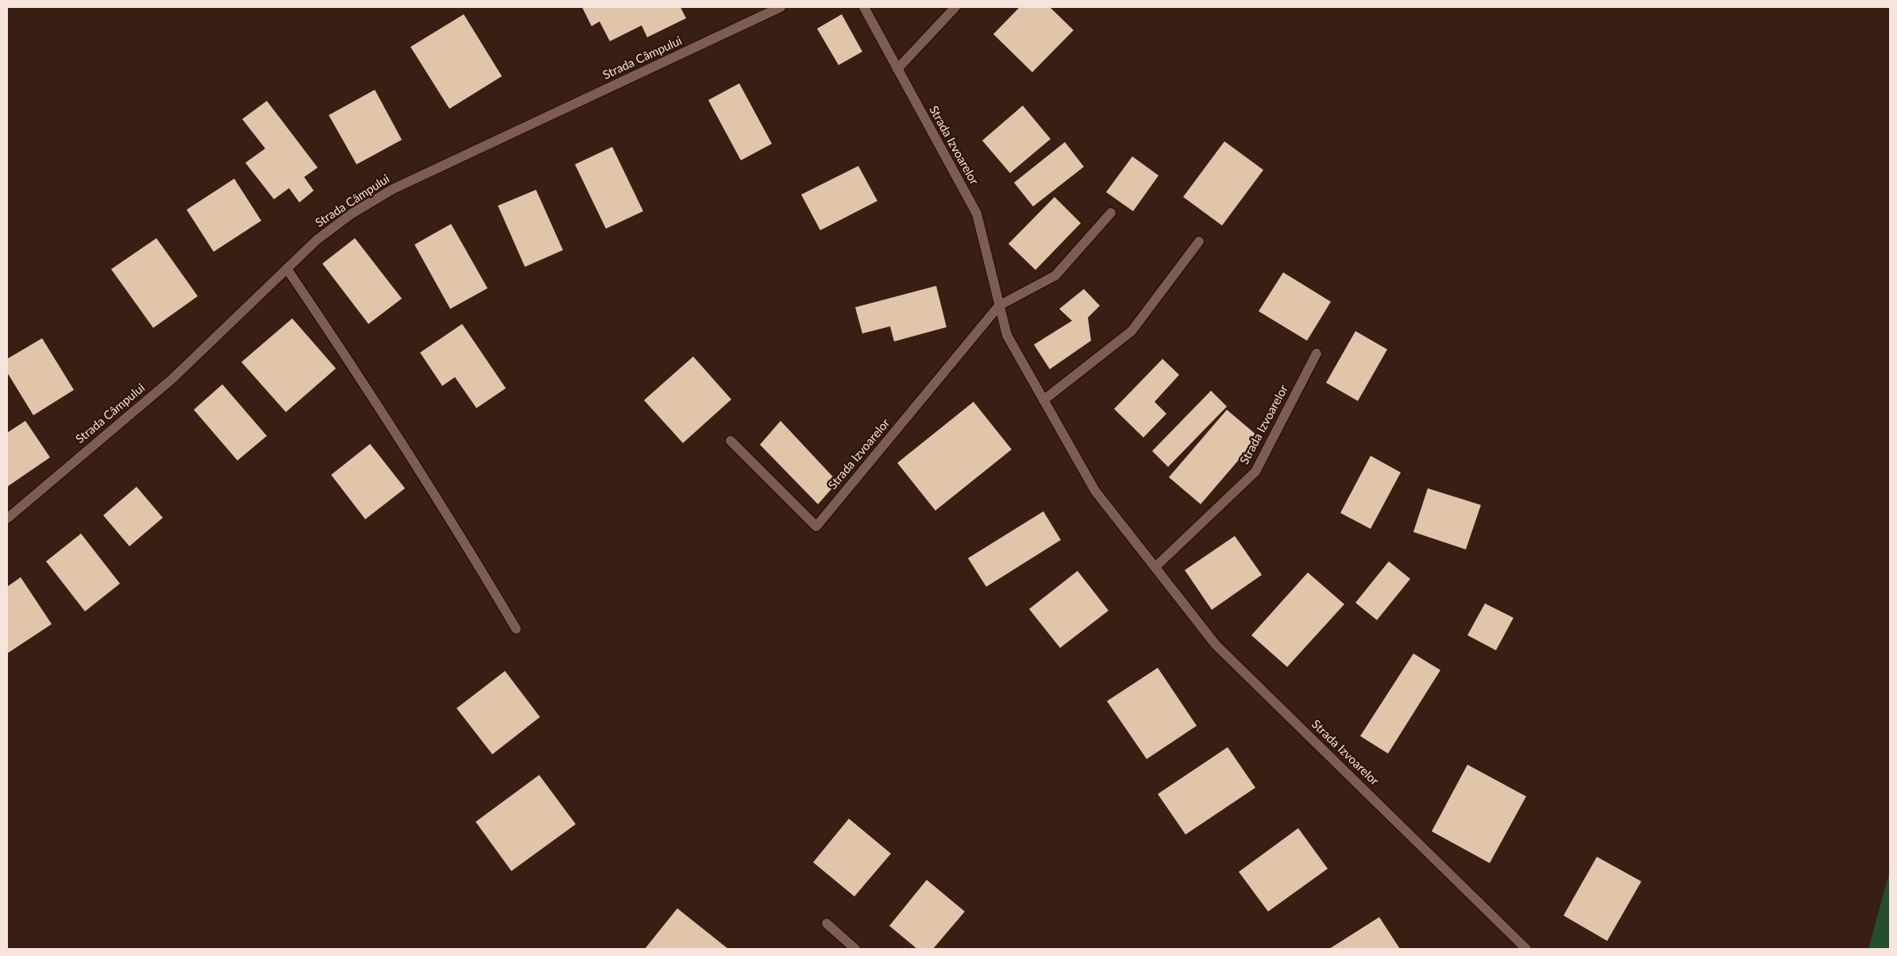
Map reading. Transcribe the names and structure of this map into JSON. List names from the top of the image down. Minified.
{"streets":{"street":["Strada Câmpului","Strada Izvoarelor"]}}
